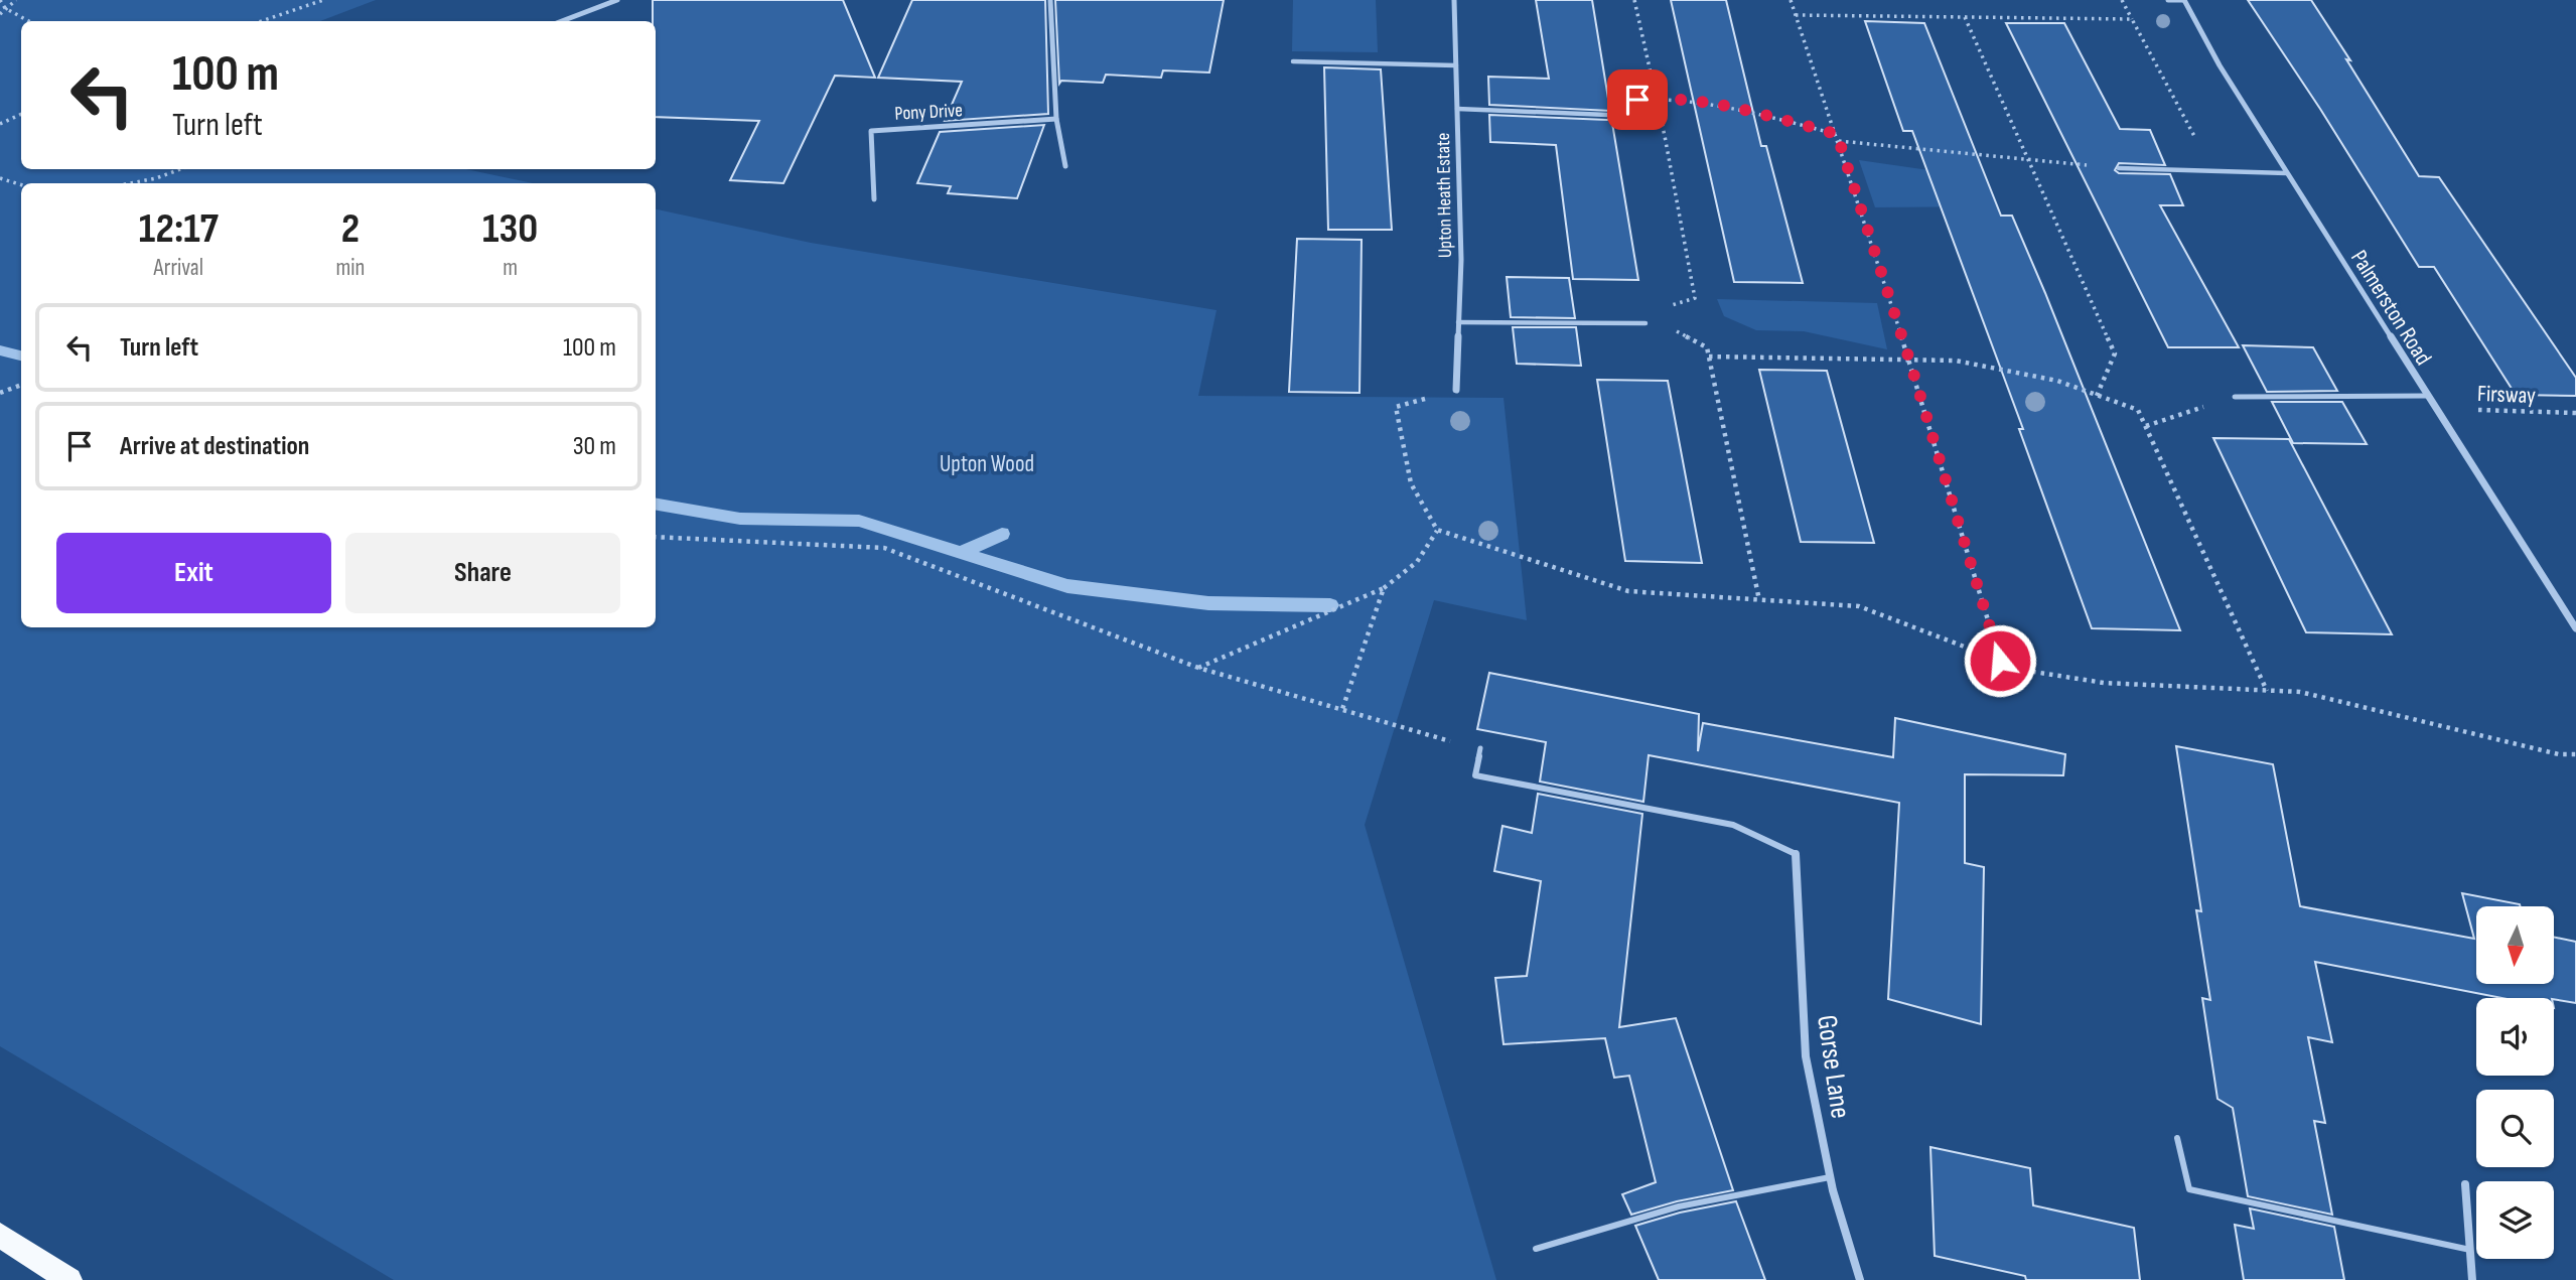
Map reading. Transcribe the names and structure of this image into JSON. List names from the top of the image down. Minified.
{"streets":{"street":["Pony Drive","Upton Heath Estate","Palmerston Road","Gorse Lane"],"path":["Firsway"]},"crossings":[["Palmerston Road","Firsway"]],"parks":["Upton Wood"],"north":"bottom","page":{"turn":["100 m","Turn left"],"eta":["12:17","Arrival","2","min","130","m"],"list":[{"name":"Turn left","value":"100 m"},{"name":"Arrive at destination","value":"30 m"}],"buttons":["Exit","Share"]}}
